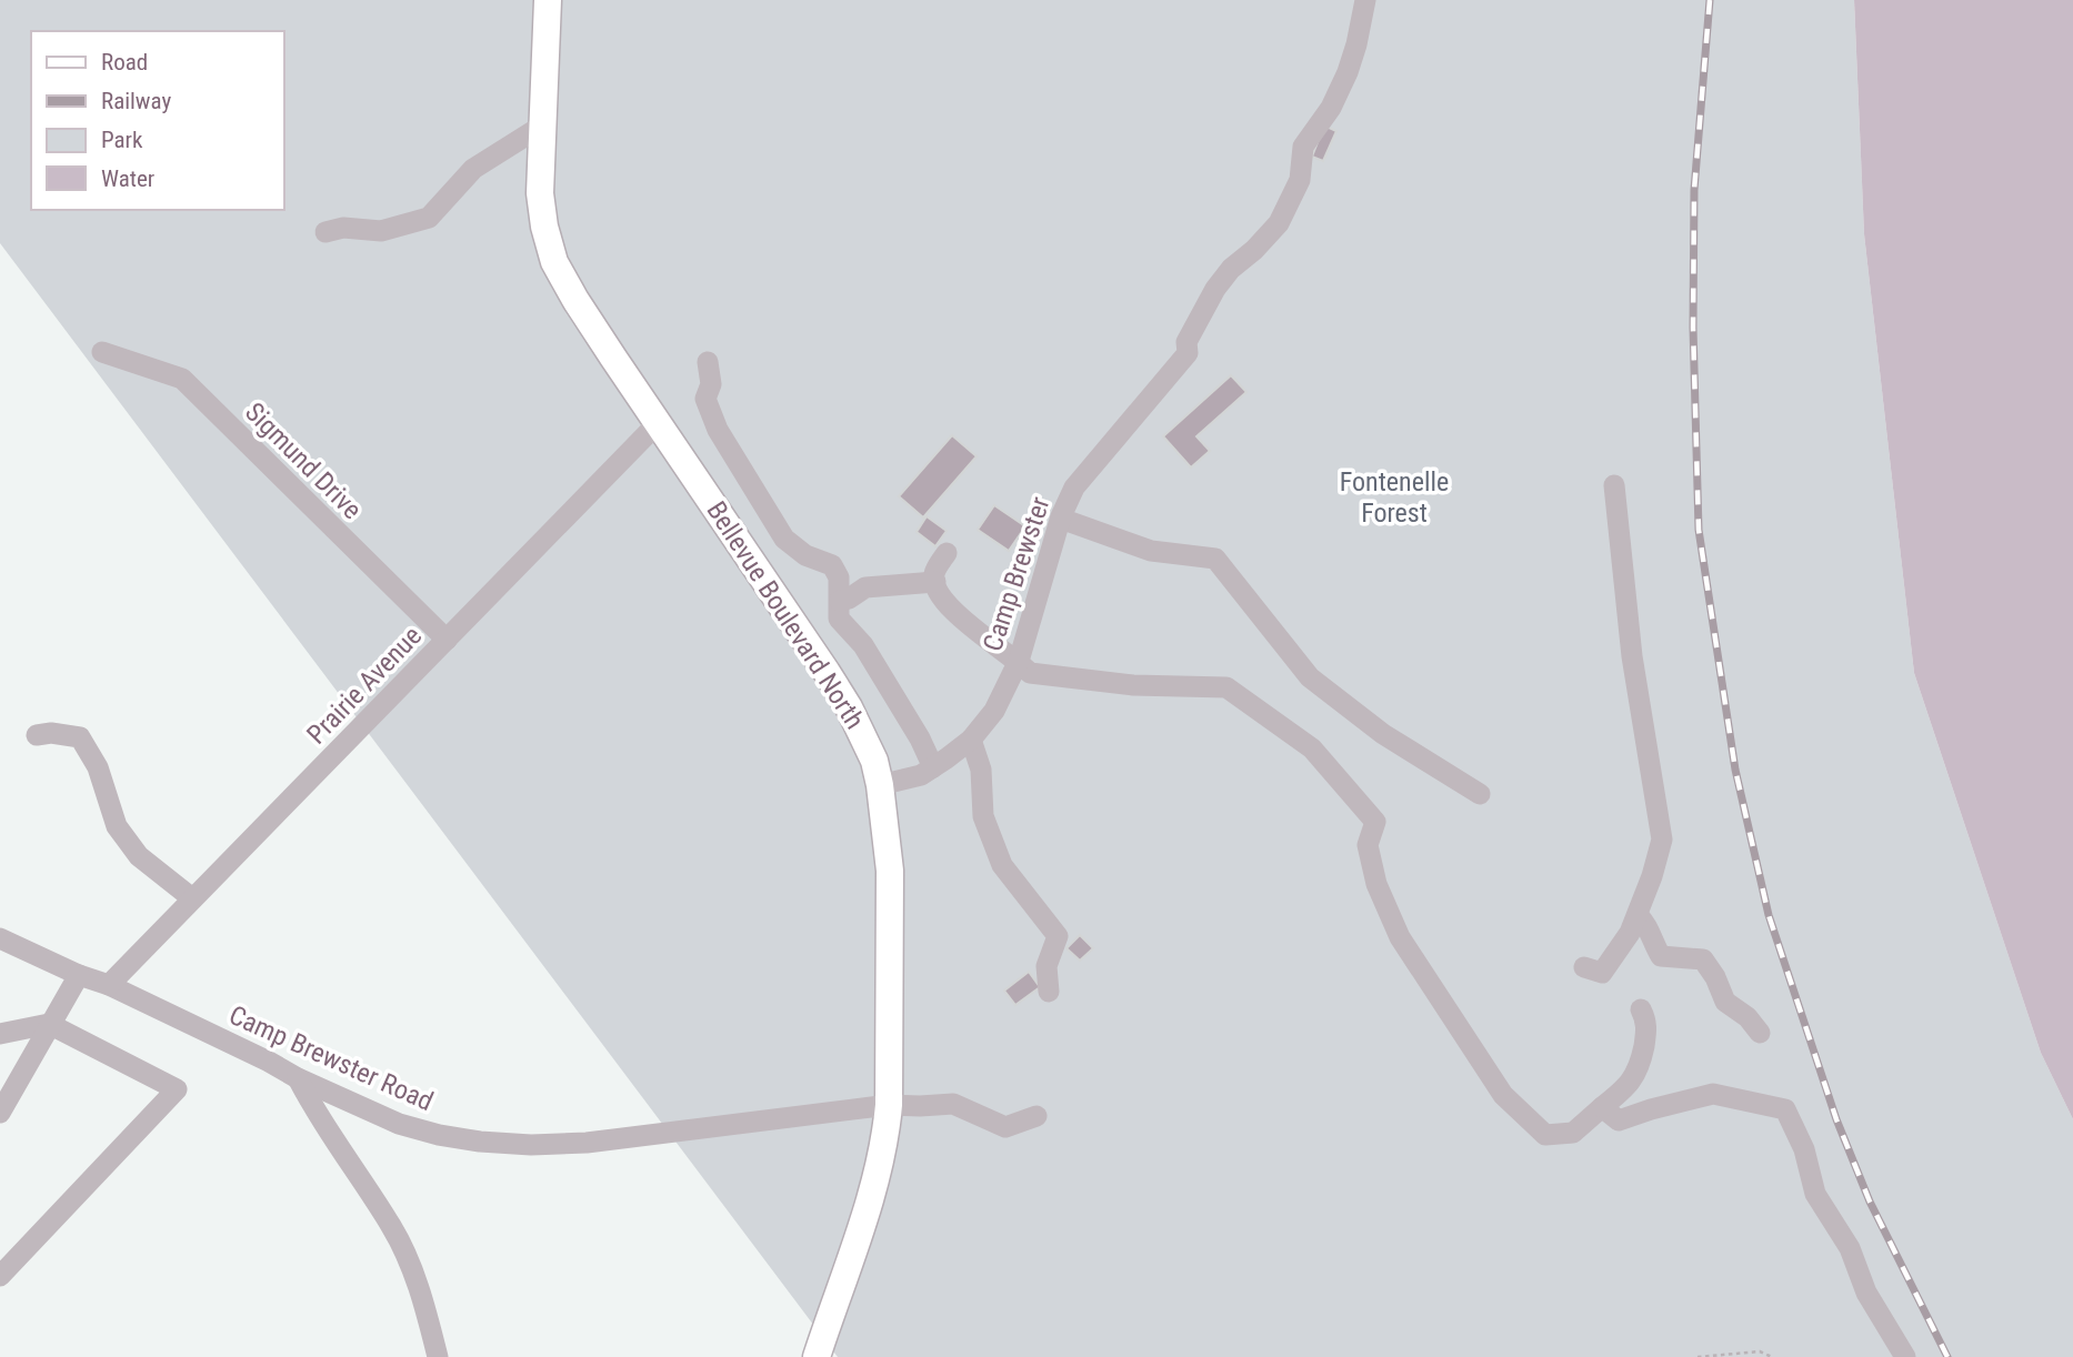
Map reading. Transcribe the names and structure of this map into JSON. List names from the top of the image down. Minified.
{"streets":{"main road":["Bellevue Boulevard North"],"street":["Sigmund Drive","Camp Brewster","Prairie Avenue","Camp Brewster Road"]},"crossings":[["Sigmund Drive","Prairie Avenue"],["Camp Brewster","Bellevue Boulevard North"],["Bellevue Boulevard North","Prairie Avenue"],["Bellevue Boulevard North","Camp Brewster Road"],["Prairie Avenue","Camp Brewster Road"]],"parks":["Fontenelle Forest"],"legend":["Road","Railway","Park","Water"]}
